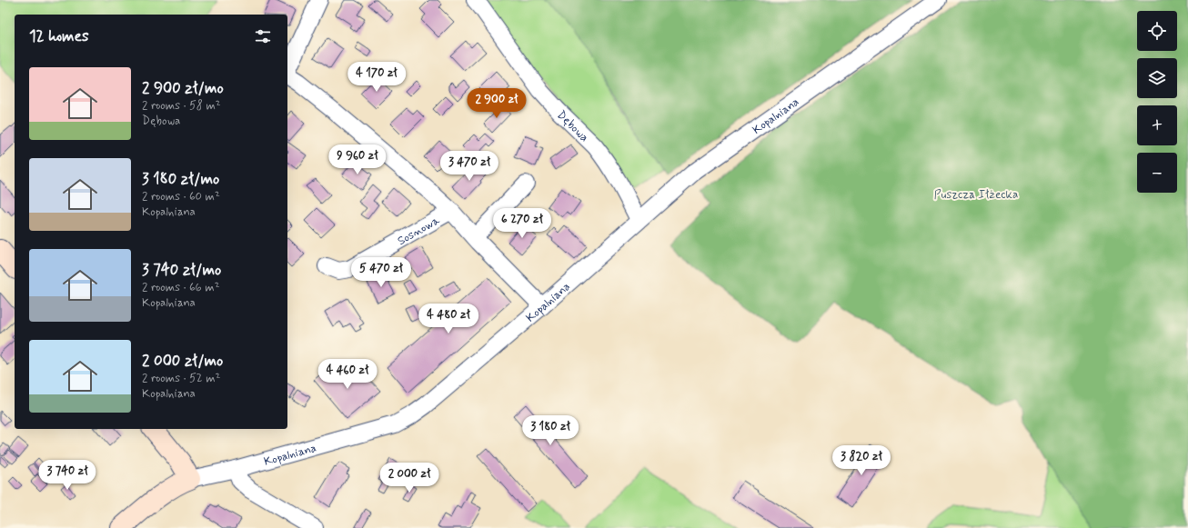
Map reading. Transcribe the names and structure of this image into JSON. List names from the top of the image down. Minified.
{"streets":{"street":["Kopalniana","Dębowa","Sosnowa"]},"crossings":[["Kopalniana","Dębowa"]],"parks":["Puszcza Iłżecka"],"page":{"map_buttons":["+","−"],"heading":"12 homes","list":[{"name":"2 900 zł/mo","note":"2 rooms · 58 m² · Dębowa"},{"name":"3 180 zł/mo","note":"2 rooms · 60 m² · Kopalniana"},{"name":"3 740 zł/mo","note":"2 rooms · 66 m² · Kopalniana"},{"name":"2 000 zł/mo","note":"2 rooms · 52 m² · Kopalniana"}],"price":["4 170 zł","2 900 zł","9 960 zł","3 470 zł","6 270 zł","5 470 zł","4 480 zł","4 460 zł","3 180 zł","3 820 zł","3 740 zł","2 000 zł"]}}
